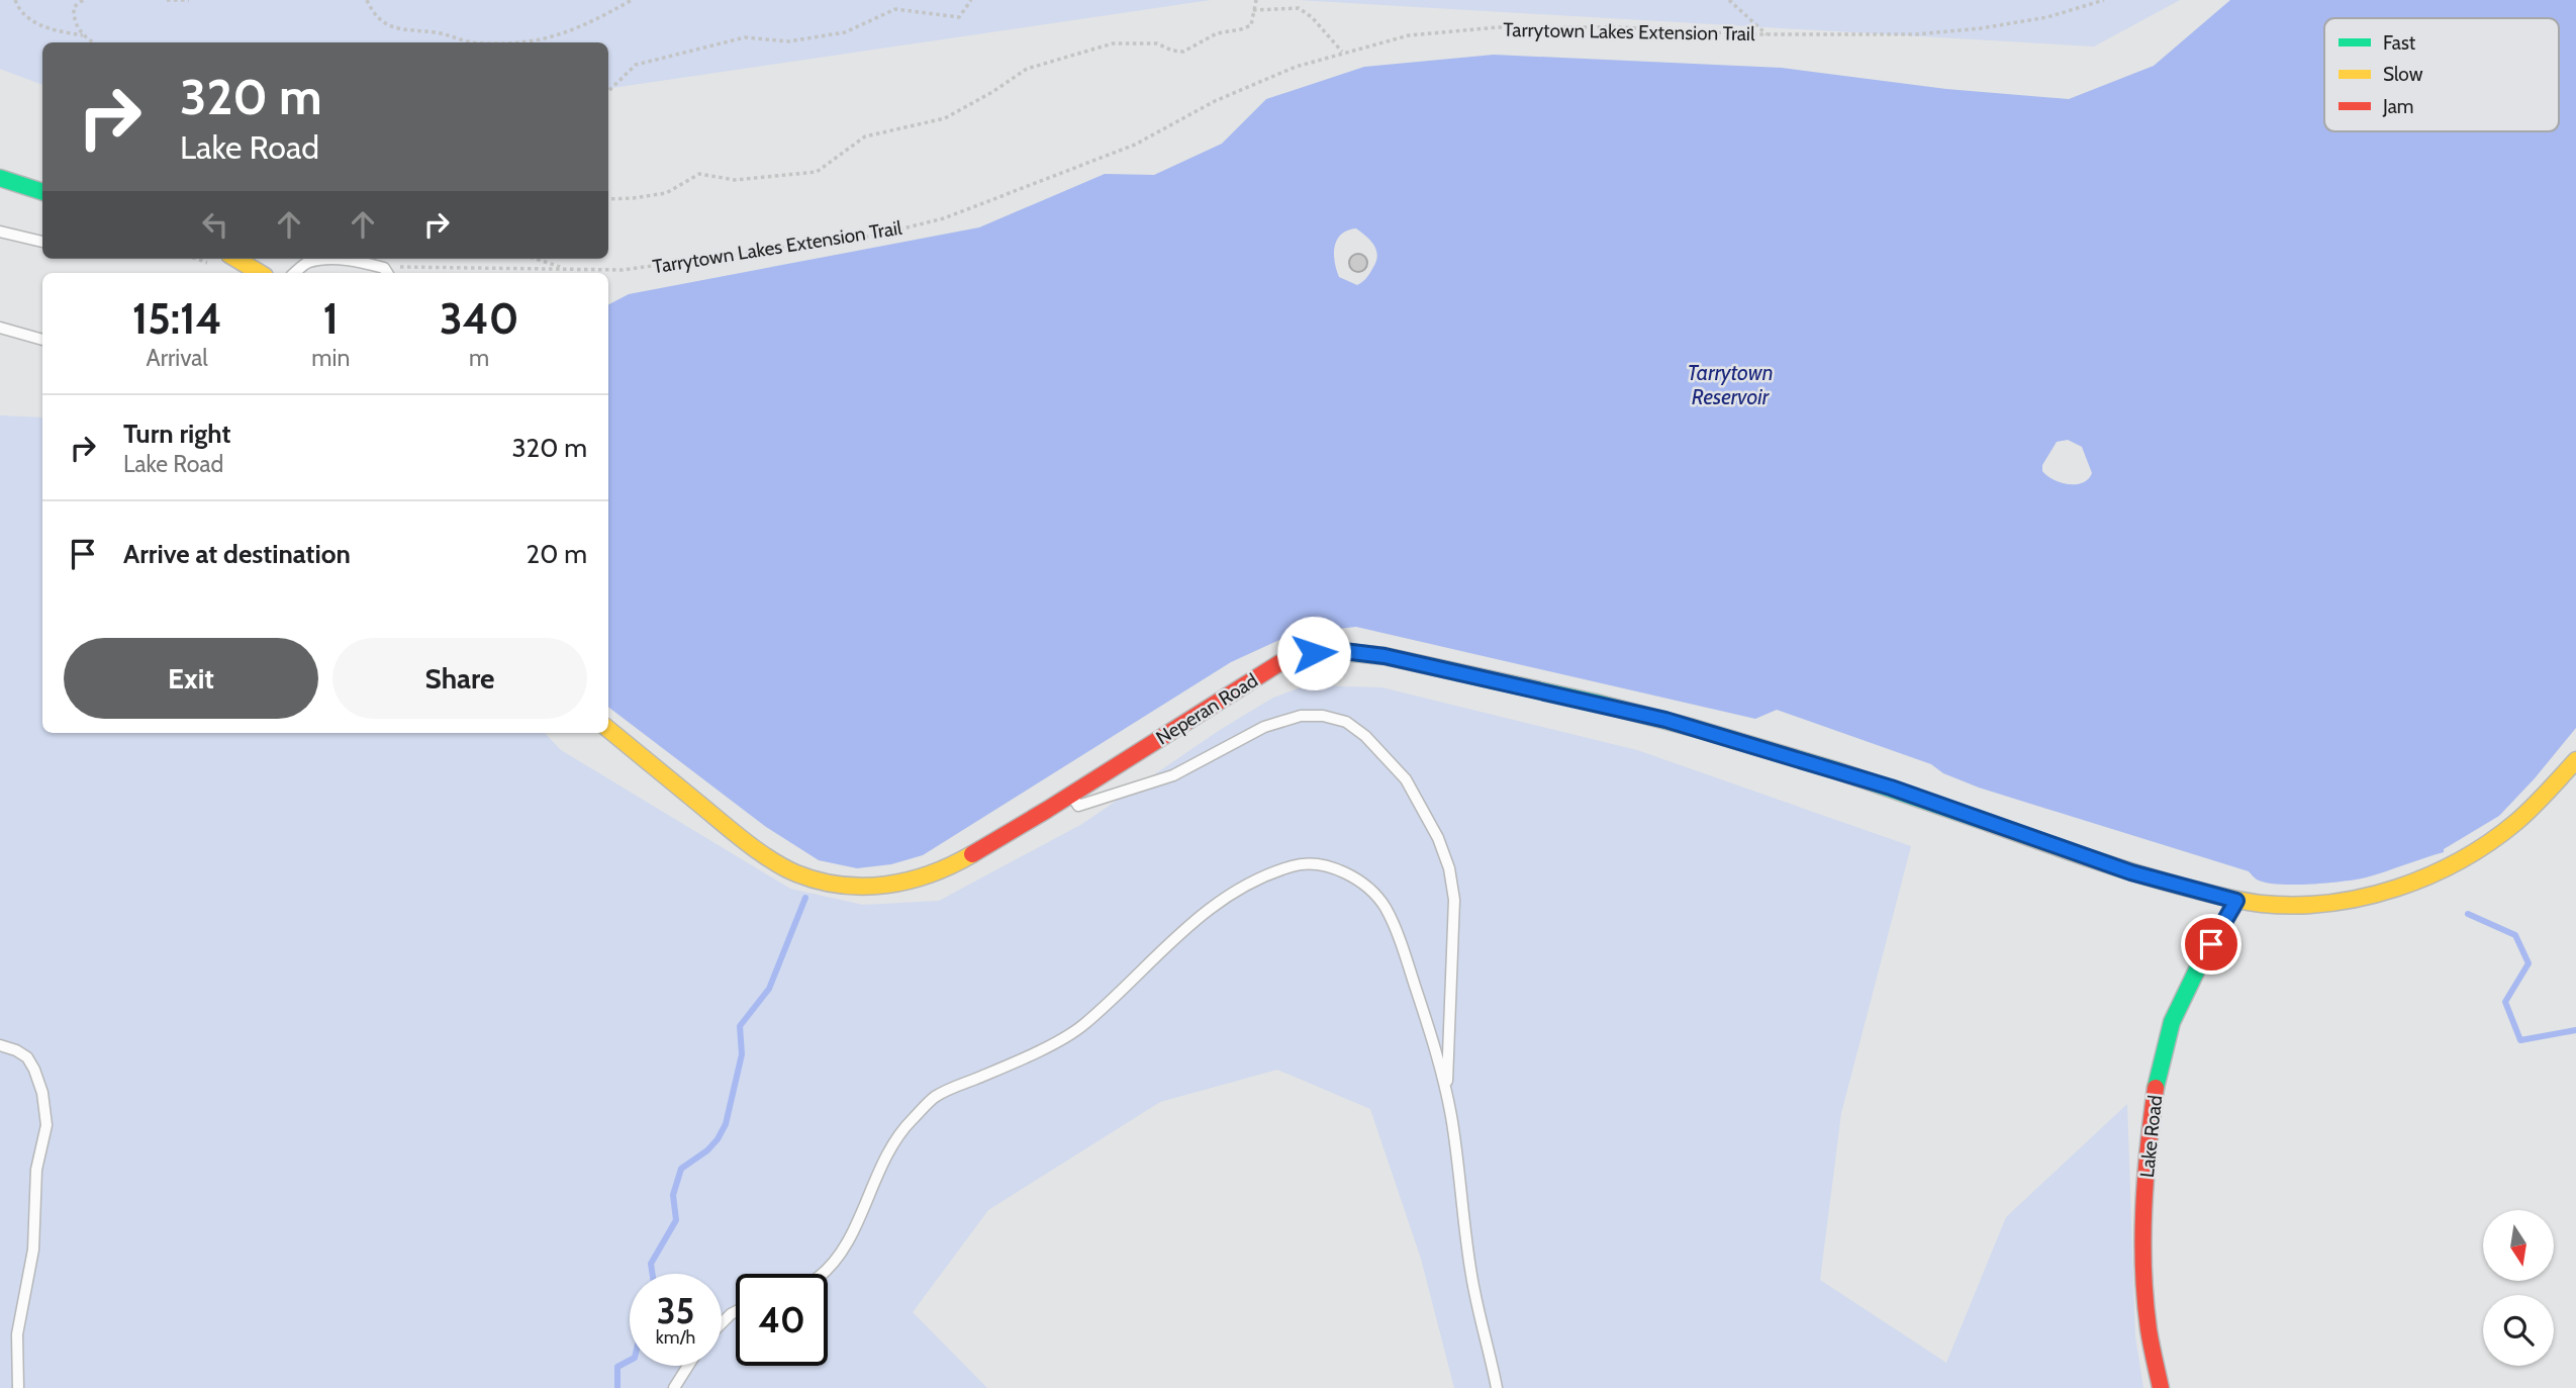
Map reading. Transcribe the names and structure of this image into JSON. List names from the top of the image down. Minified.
{"streets":{"street":["Neperan Road","Lake Road"],"path":["Tarrytown Lakes Extension Trail"]},"crossings":[["Neperan Road","Lake Road"]],"water":["Tarrytown Reservoir"],"legend":["Fast","Slow","Jam"],"north":"bottom","page":{"turn":["320 m","Lake Road"],"eta":["15:14","Arrival","1","min","340","m"],"list":[{"name":"Turn right","note":"Lake Road","value":"320 m"},{"name":"Arrive at destination","value":"20 m"}],"buttons":["Exit","Share"],"speed":"35 km/h","limit":"40"}}
